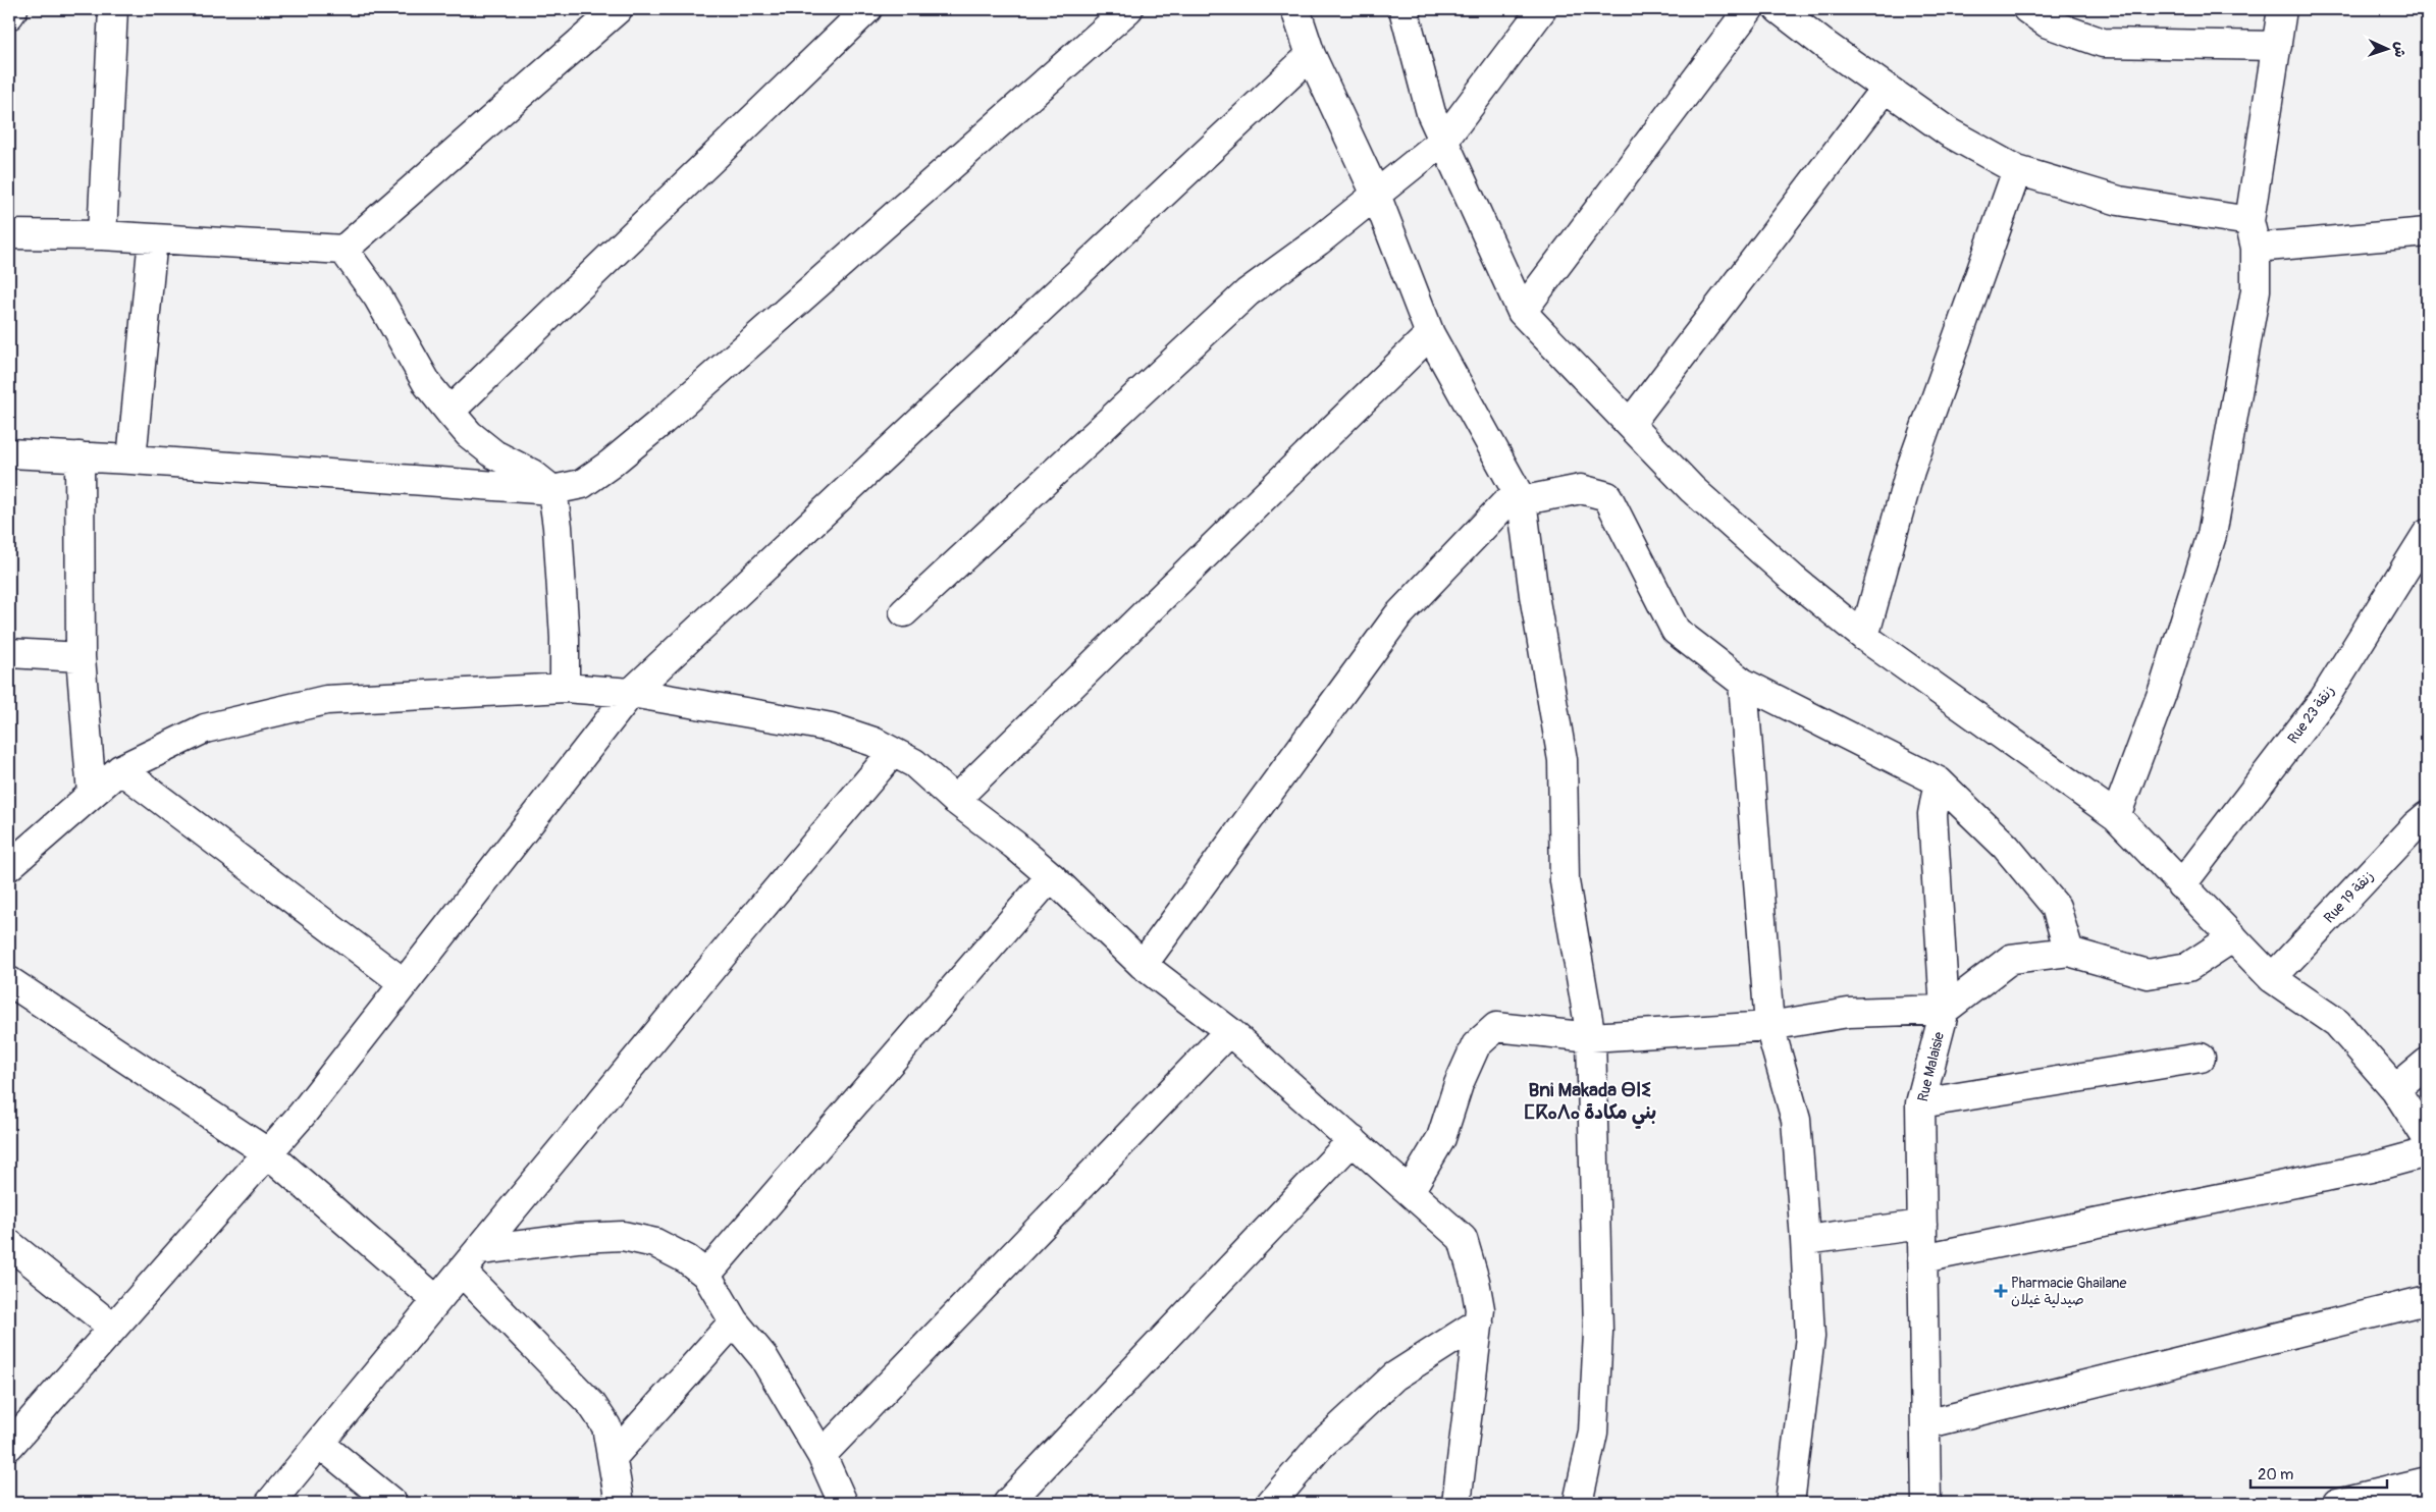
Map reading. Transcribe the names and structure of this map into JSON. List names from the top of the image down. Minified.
{"streets":{"street":["Rue 23 زنقة","Rue 19 زنقة","Rue Malaisie"]},"districts":["Bni Makada ⴱⵏⵉ ⵎⴽⴰⴷⴰ بني مكادة"],"places":{"health":["Pharmacie Ghailane صيدلية غيلان"]},"scale_bar":"20 m","north":"right"}
